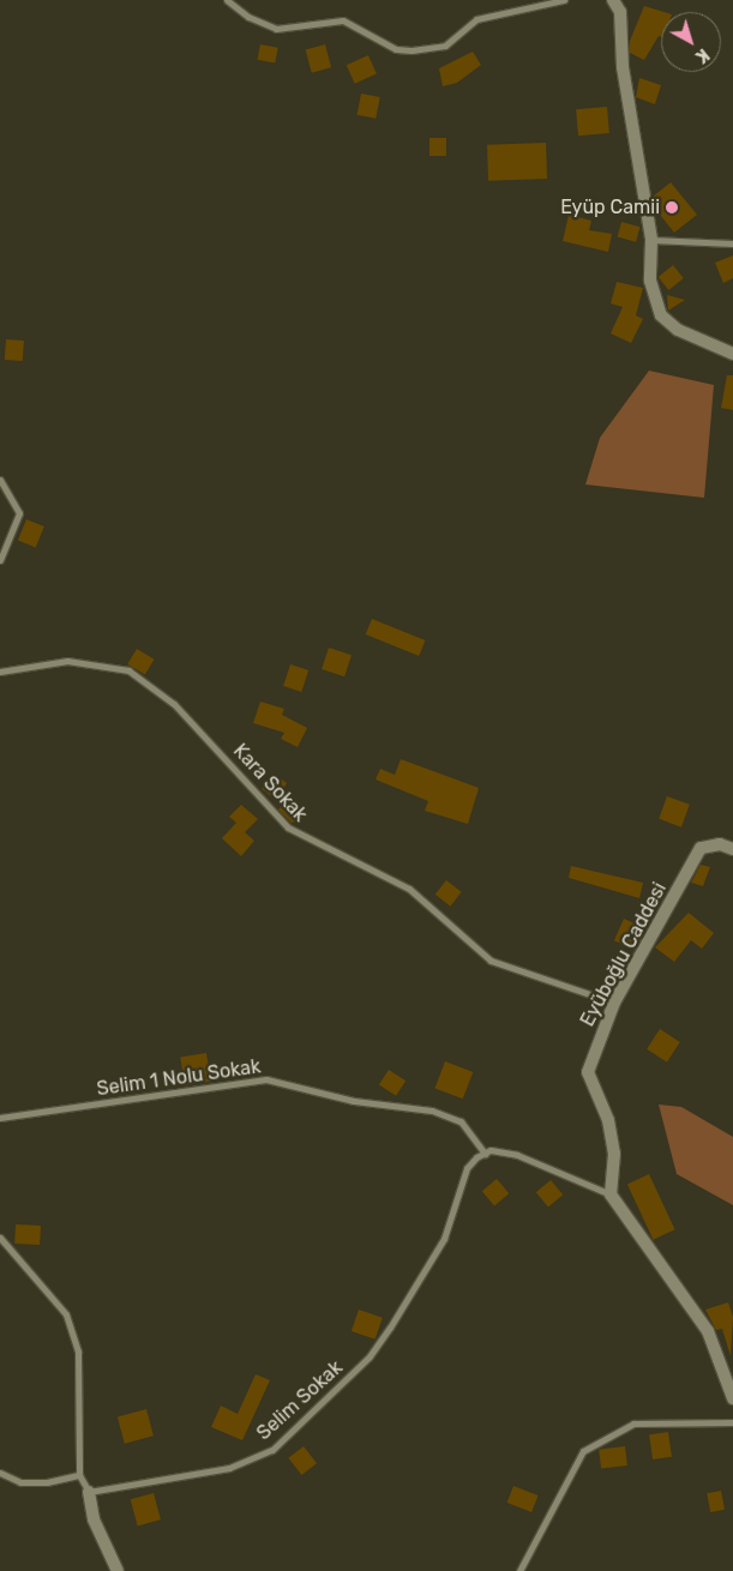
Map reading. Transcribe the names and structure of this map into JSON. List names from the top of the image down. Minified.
{"streets":{"street":["Kara Sokak","Eyüboğlu Caddesi","Selim 1 Nolu Sokak","Selim Sokak"]},"crossings":[["Kara Sokak","Eyüboğlu Caddesi"],["Selim 1 Nolu Sokak","Selim Sokak"]],"places":["Eyüp Camii"],"north":"bottom right"}
